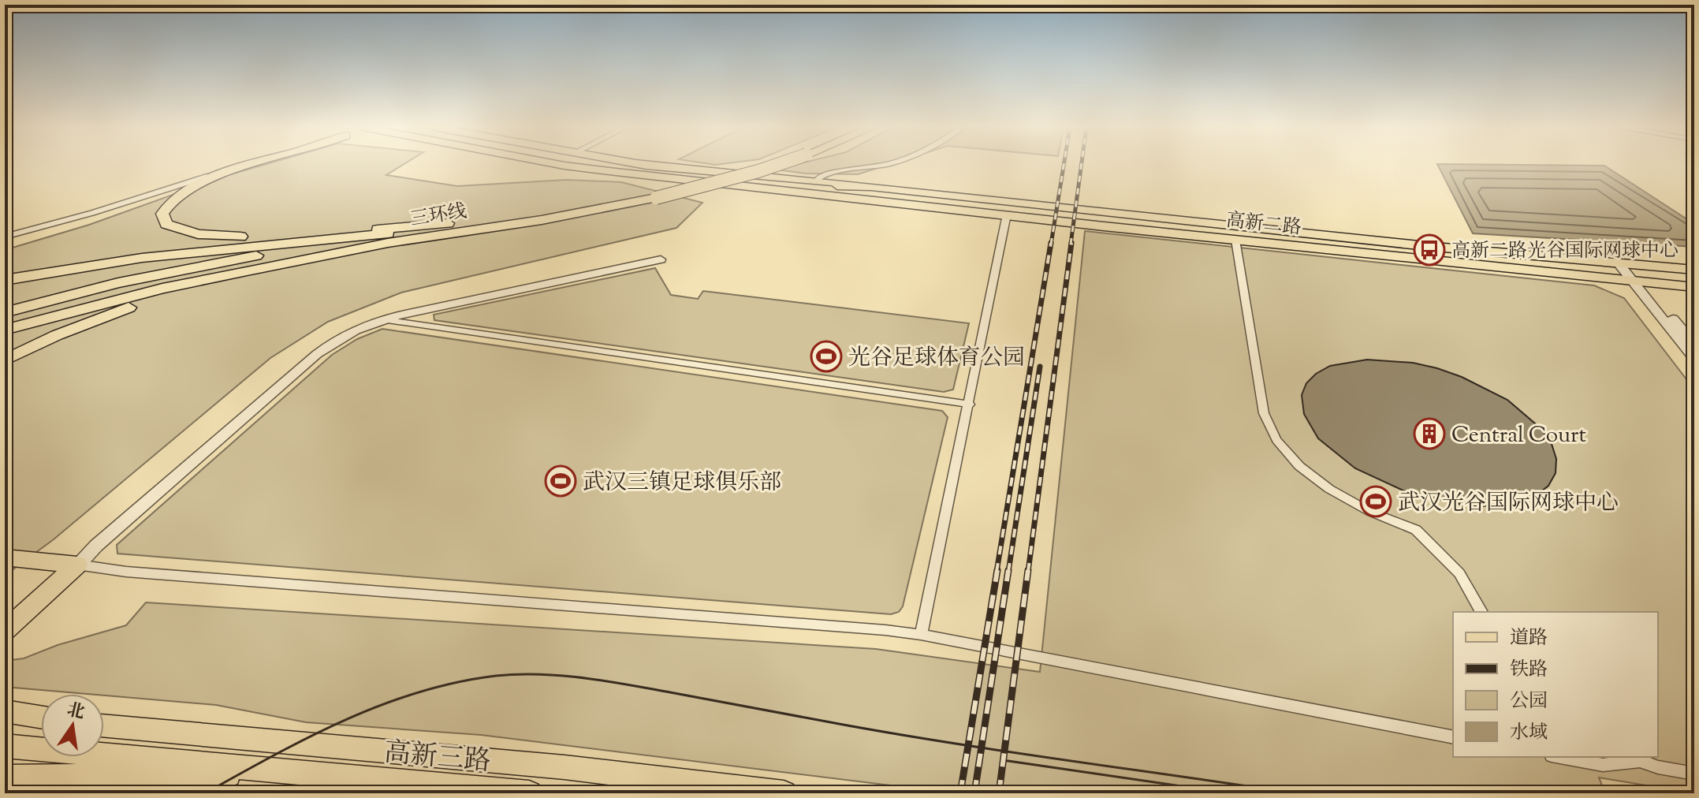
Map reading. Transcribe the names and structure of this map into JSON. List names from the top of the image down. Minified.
{"streets":{"highway":["三环线","高新三路"],"main road":["高新二路"]},"places":{"bus stop":["高新二路光谷国际网球中心"],"sports":["光谷足球体育公园","武汉三镇足球俱乐部","武汉光谷国际网球中心"],"building":["Central Court"]},"legend":["道路","铁路","公园","水域"],"north":"top"}
